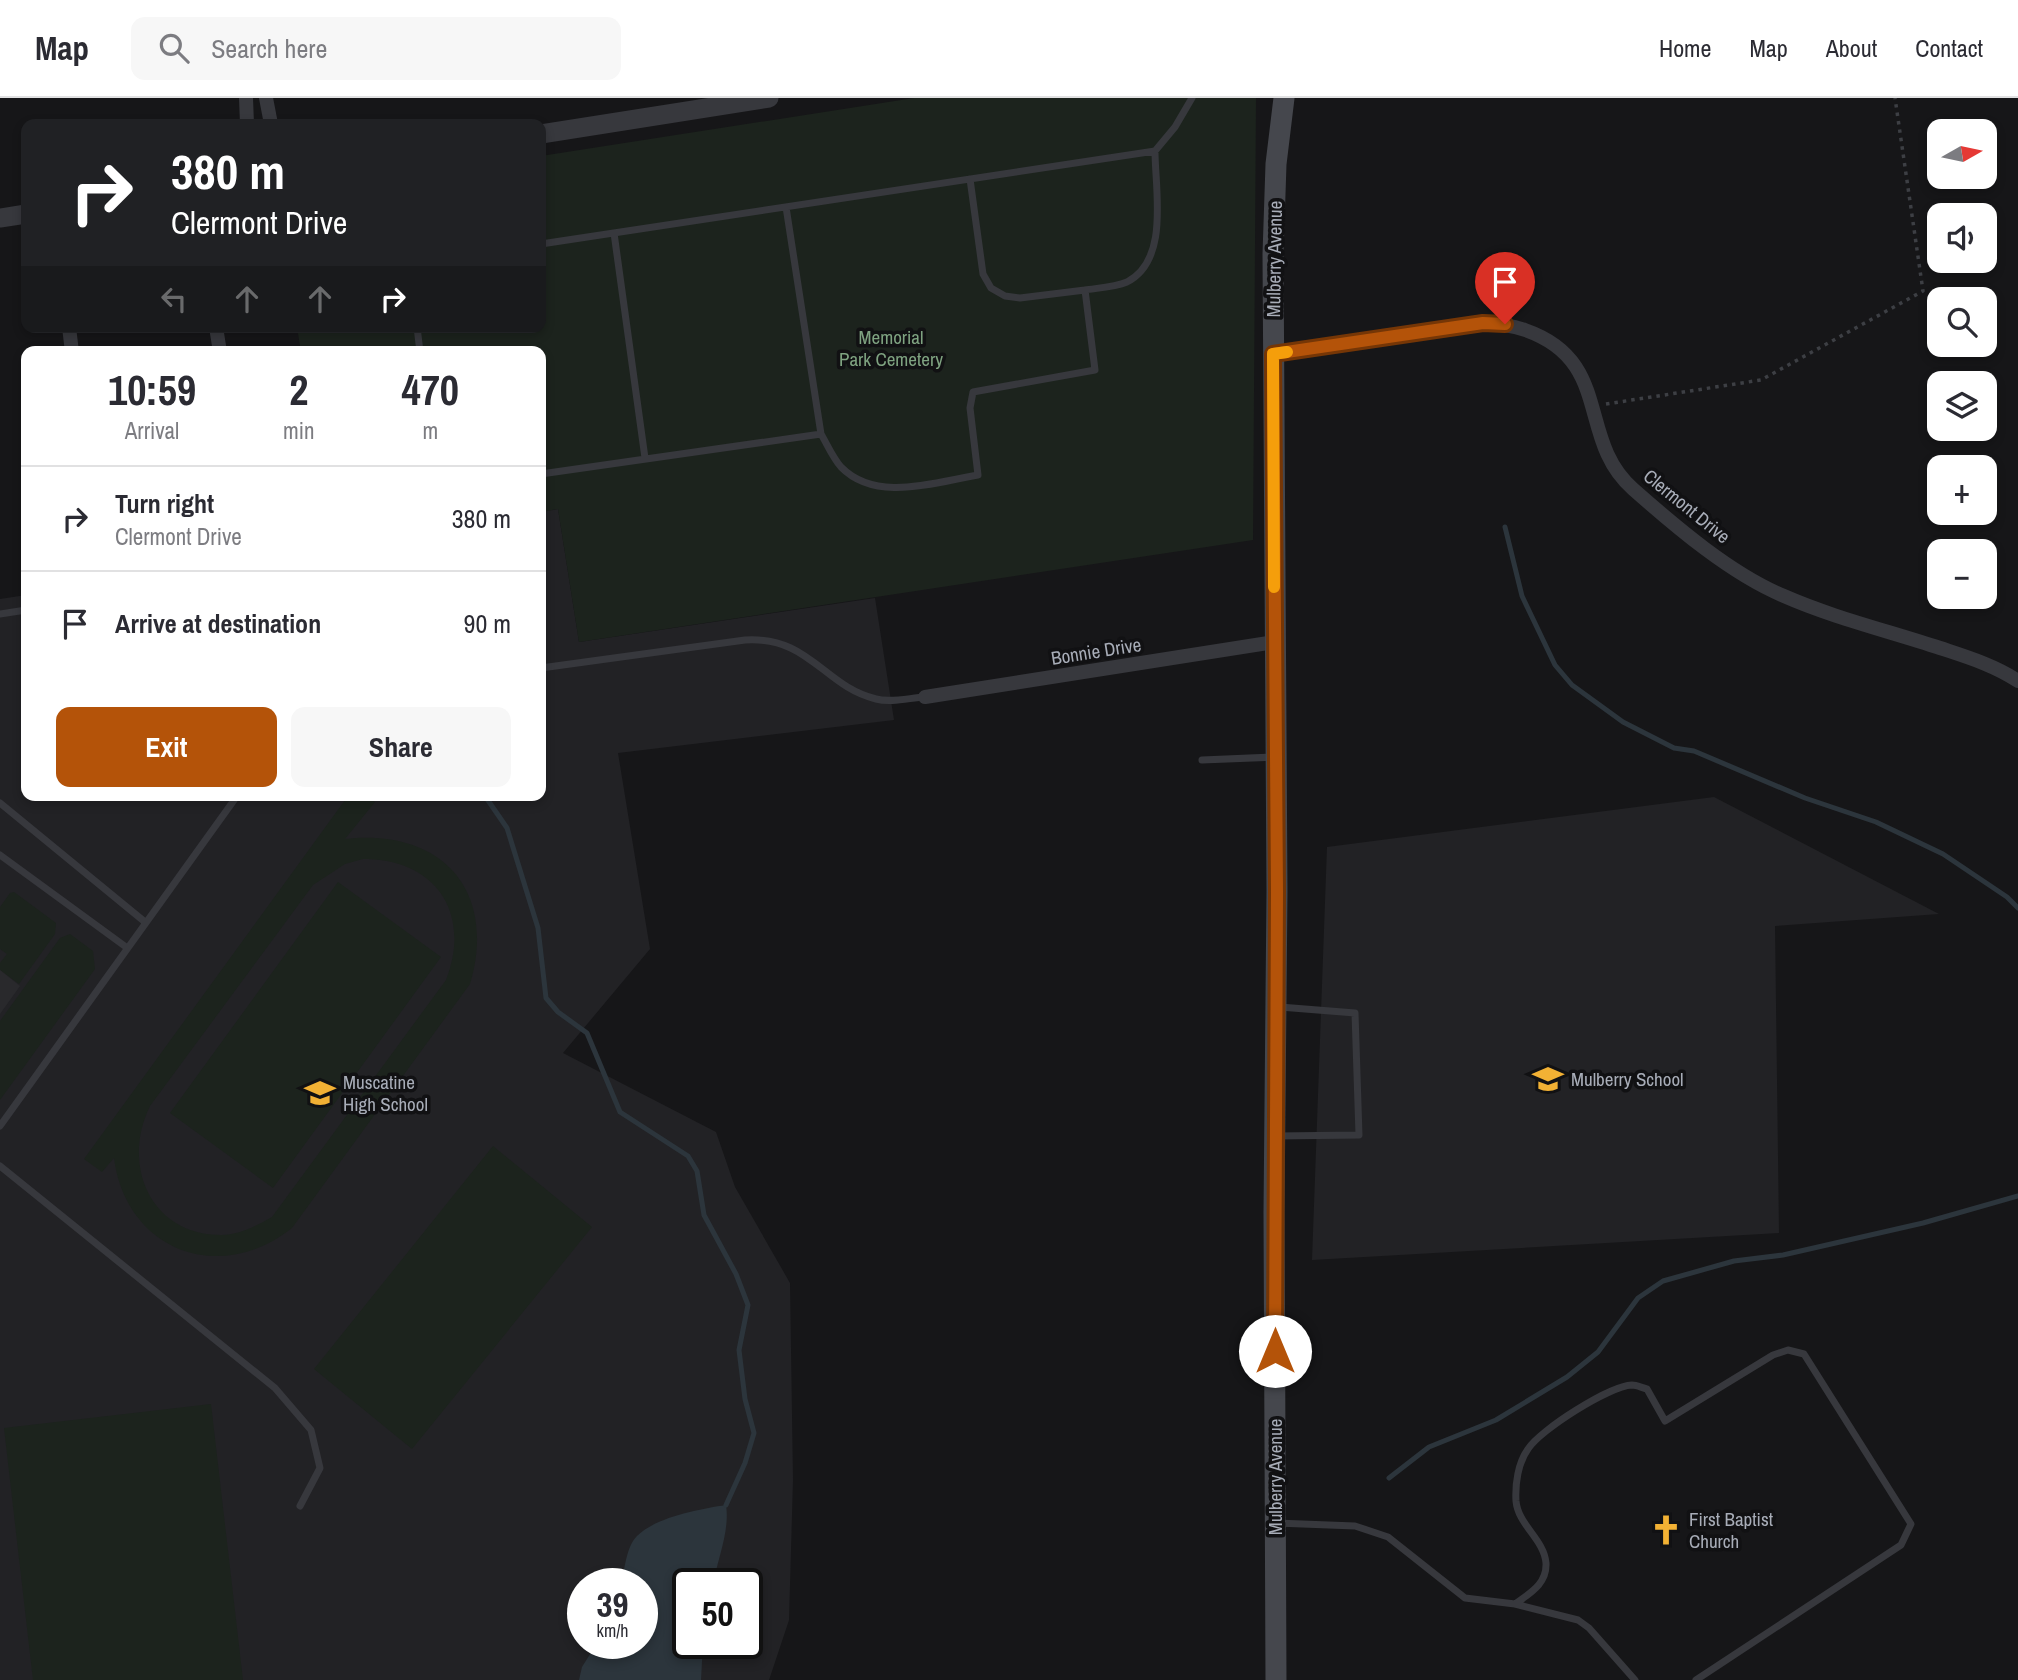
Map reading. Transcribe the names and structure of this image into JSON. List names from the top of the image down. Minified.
{"streets":{"main road":["Mulberry Avenue"],"street":["Clermont Drive","Bonnie Drive"]},"crossings":[["Mulberry Avenue","Clermont Drive"],["Mulberry Avenue","Bonnie Drive"]],"parks":["Memorial Park Cemetery"],"places":{"school or university":["Mulberry School","Muscatine High School"],"church":["First Baptist Church"]},"north":"right","page":{"header":"Map","search":"Search here","nav":["Home","Map","About","Contact"],"map_buttons":["+","−"],"turn":["380 m","Clermont Drive"],"eta":["10:59","Arrival","2","min","470","m"],"list":[{"name":"Turn right","note":"Clermont Drive","value":"380 m"},{"name":"Arrive at destination","value":"90 m"}],"buttons":["Exit","Share"],"speed":"39 km/h","limit":"50"}}
